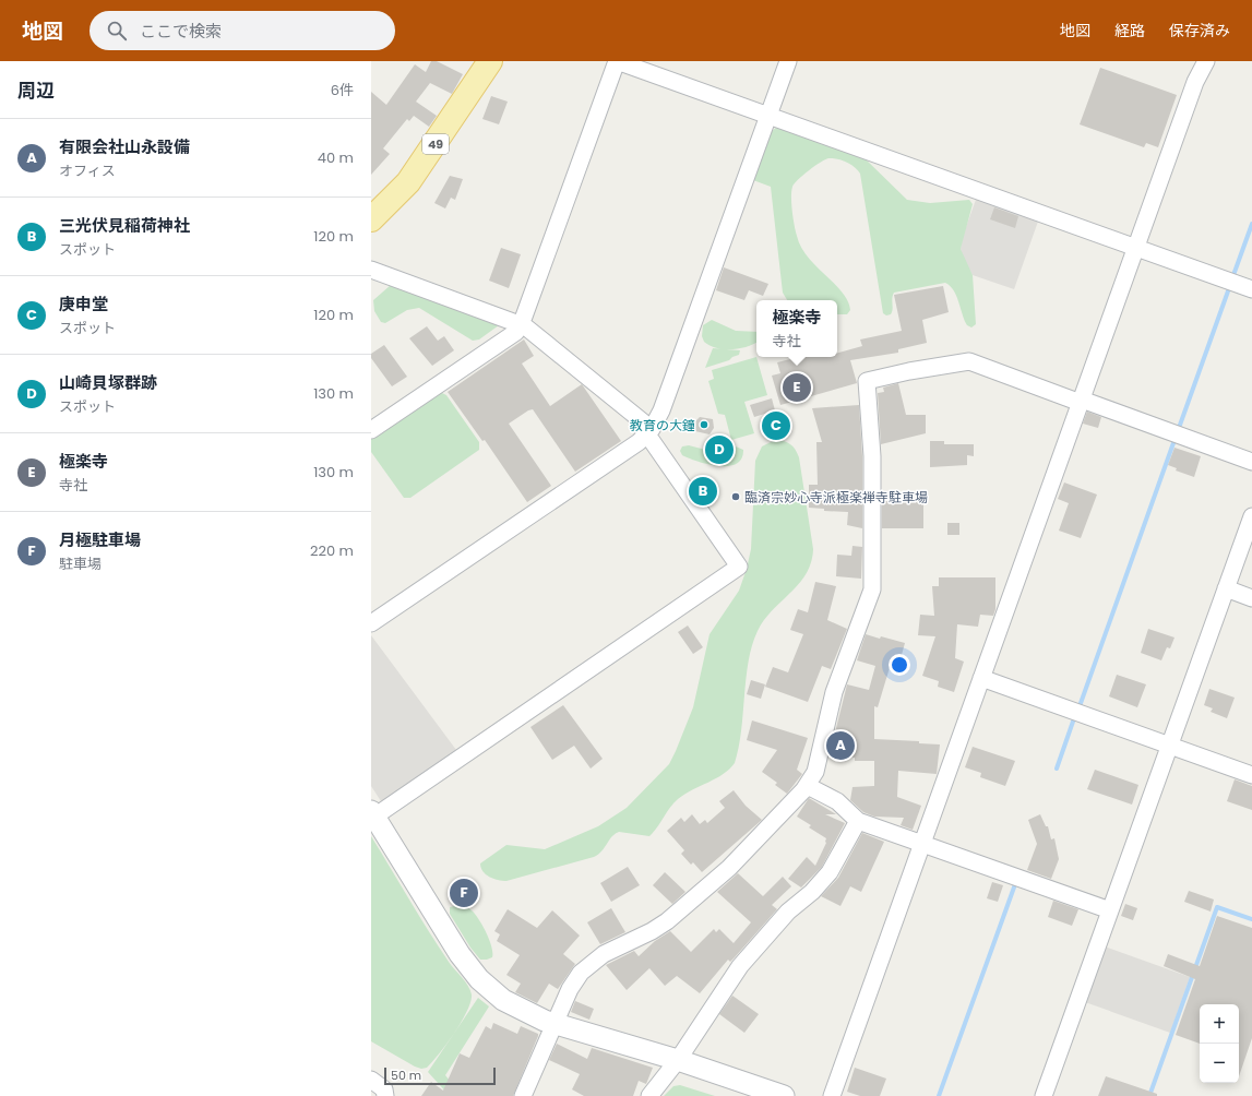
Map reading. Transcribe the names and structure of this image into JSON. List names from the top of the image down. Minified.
{"streets":{"main road":["49"]},"places":["教育の大鐘","臨済宗妙心寺派極楽禅寺駐車場"],"scale_bar":"50 m","page":{"header":"地図","search":"ここで検索","nav":["地図","経路","保存済み"],"heading":["周辺","6件"],"list":[{"mark":"A","name":"有限会社山永設備","note":"オフィス","value":"40 m"},{"mark":"B","name":"三光伏見稲荷神社","note":"スポット","value":"120 m"},{"mark":"C","name":"庚申堂","note":"スポット","value":"120 m"},{"mark":"D","name":"山崎貝塚群跡","note":"スポット","value":"130 m"},{"mark":"E","name":"極楽寺","note":"寺社","value":"130 m"},{"mark":"F","name":"月極駐車場","note":"駐車場","value":"220 m"}],"popup":["極楽寺","寺社"],"pins":["E","C","D","B","A","F"],"map_buttons":["+","−"],"scale":"50 m"}}
